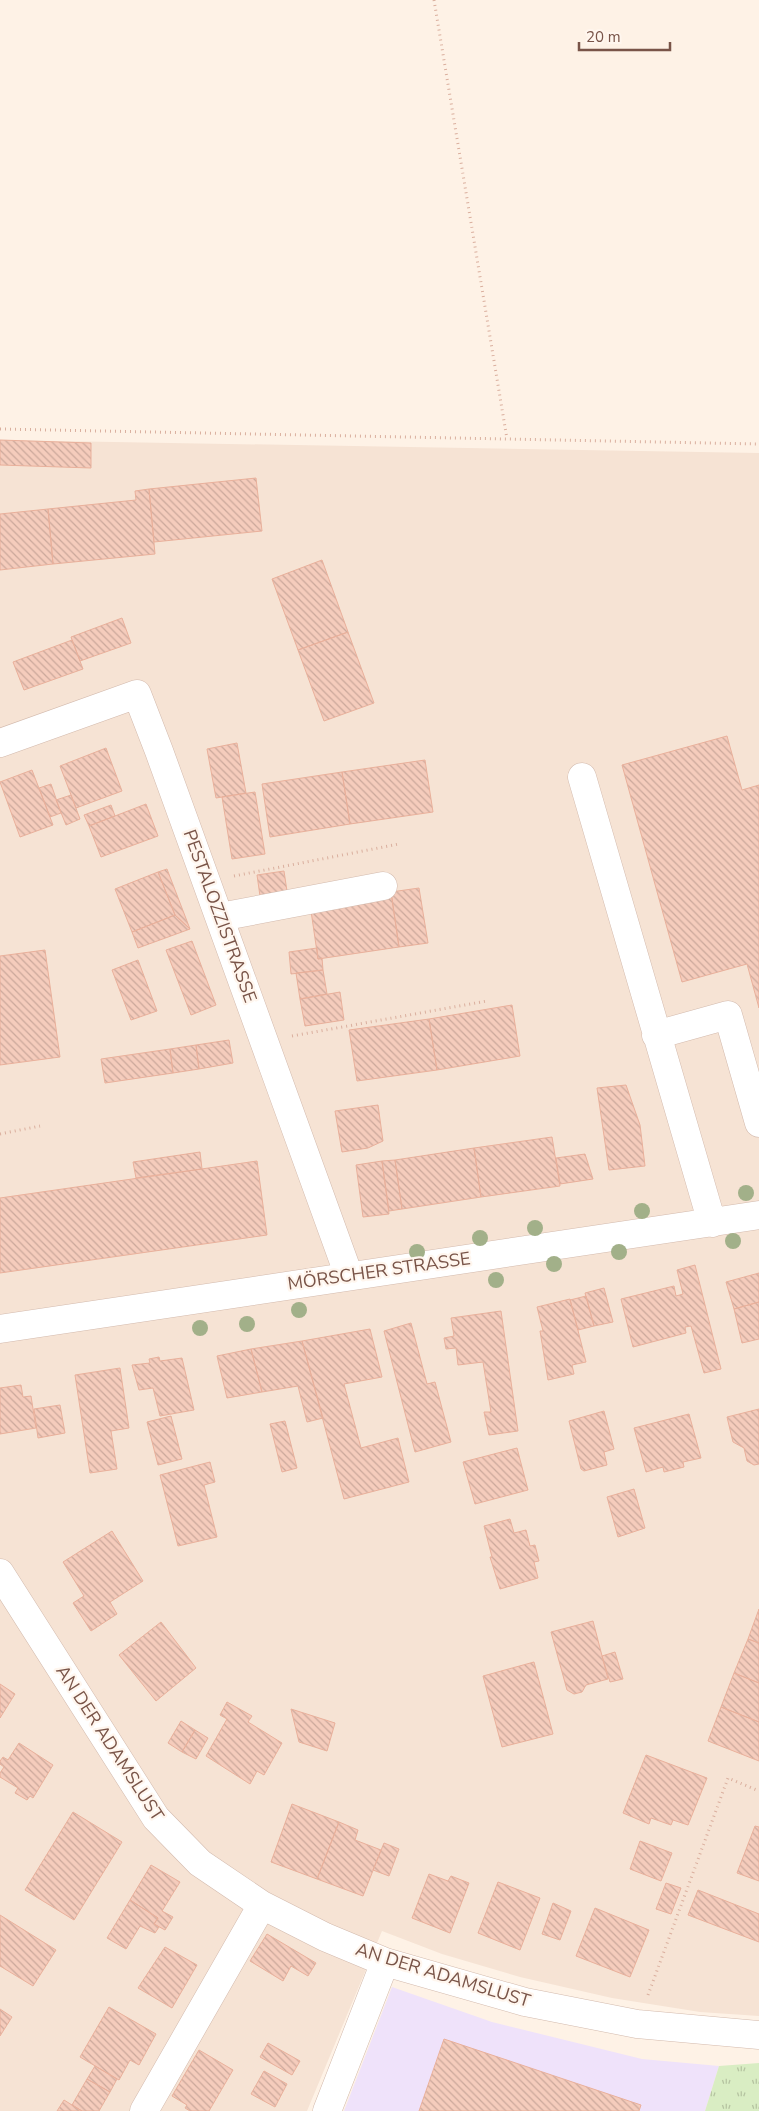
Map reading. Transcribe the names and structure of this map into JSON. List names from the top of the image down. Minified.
{"streets":{"street":["PESTALOZZISTRASSE","MÖRSCHER STRASSE","AN DER ADAMSLUST"]},"crossings":[["PESTALOZZISTRASSE","MÖRSCHER STRASSE"]],"scale_bar":"20 m"}
